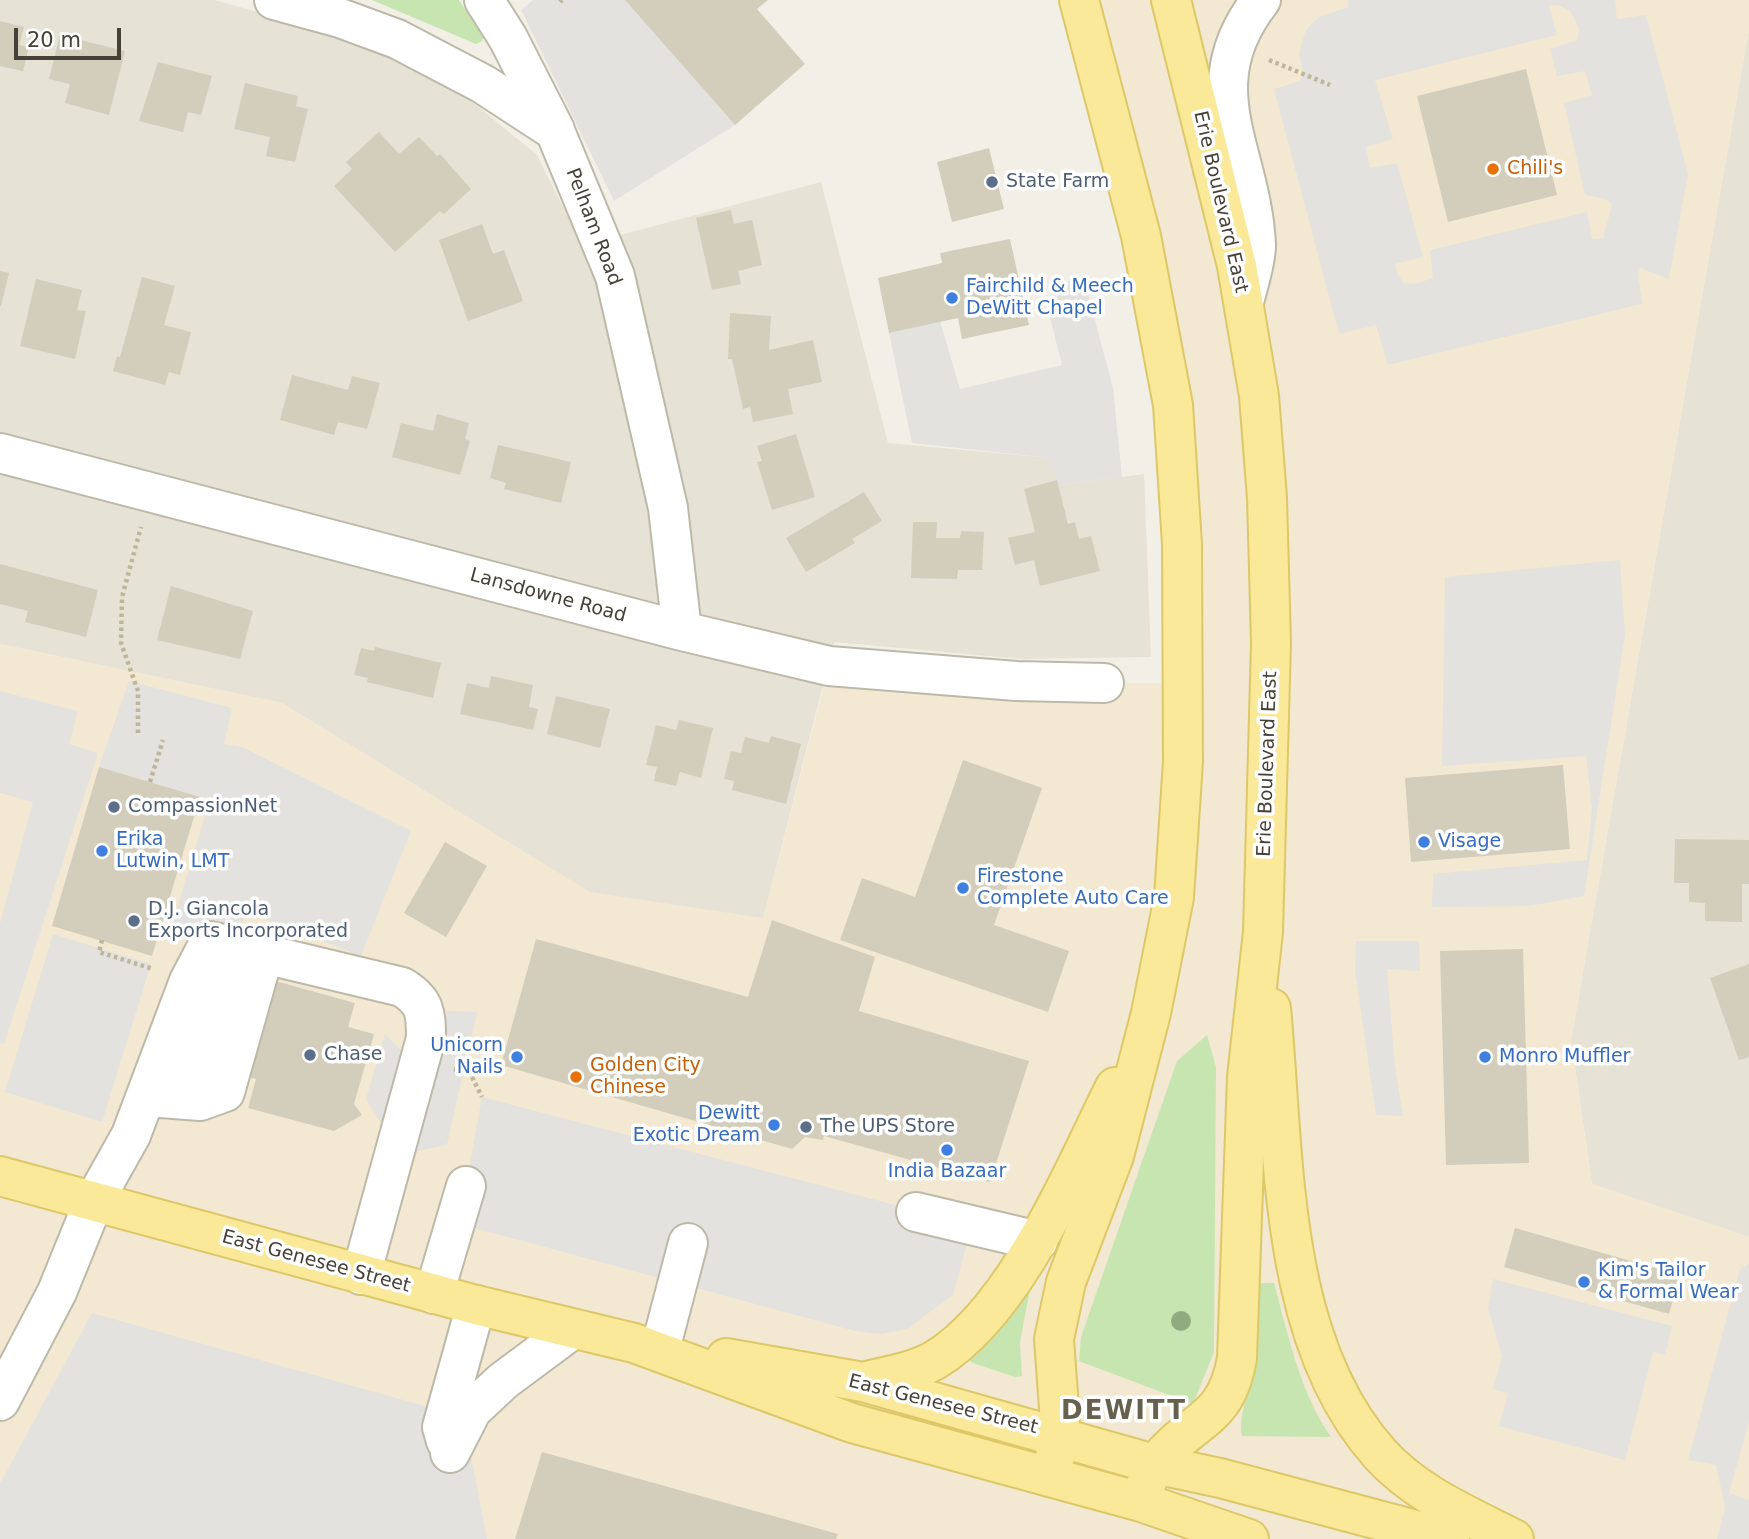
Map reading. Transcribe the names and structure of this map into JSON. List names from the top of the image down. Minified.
{"streets":{"main road":["Erie Boulevard East","East Genesee Street"],"street":["Pelham Road","Lansdowne Road"]},"crossings":[["Erie Boulevard East","East Genesee Street"],["Pelham Road","Lansdowne Road"]],"districts":["DEWITT"],"places":["Chili's","State Farm","Fairchild & Meech DeWitt Chapel","CompassionNet","Visage","Erika Lutwin, LMT","Firestone Complete Auto Care","D.J. Giancola Exports Incorporated","Chase","Unicorn Nails","Monro Muffler","Golden City Chinese","Dewitt Exotic Dream","The UPS Store","India Bazaar","Kim's Tailor & Formal Wear"],"scale_bar":"20 m"}
